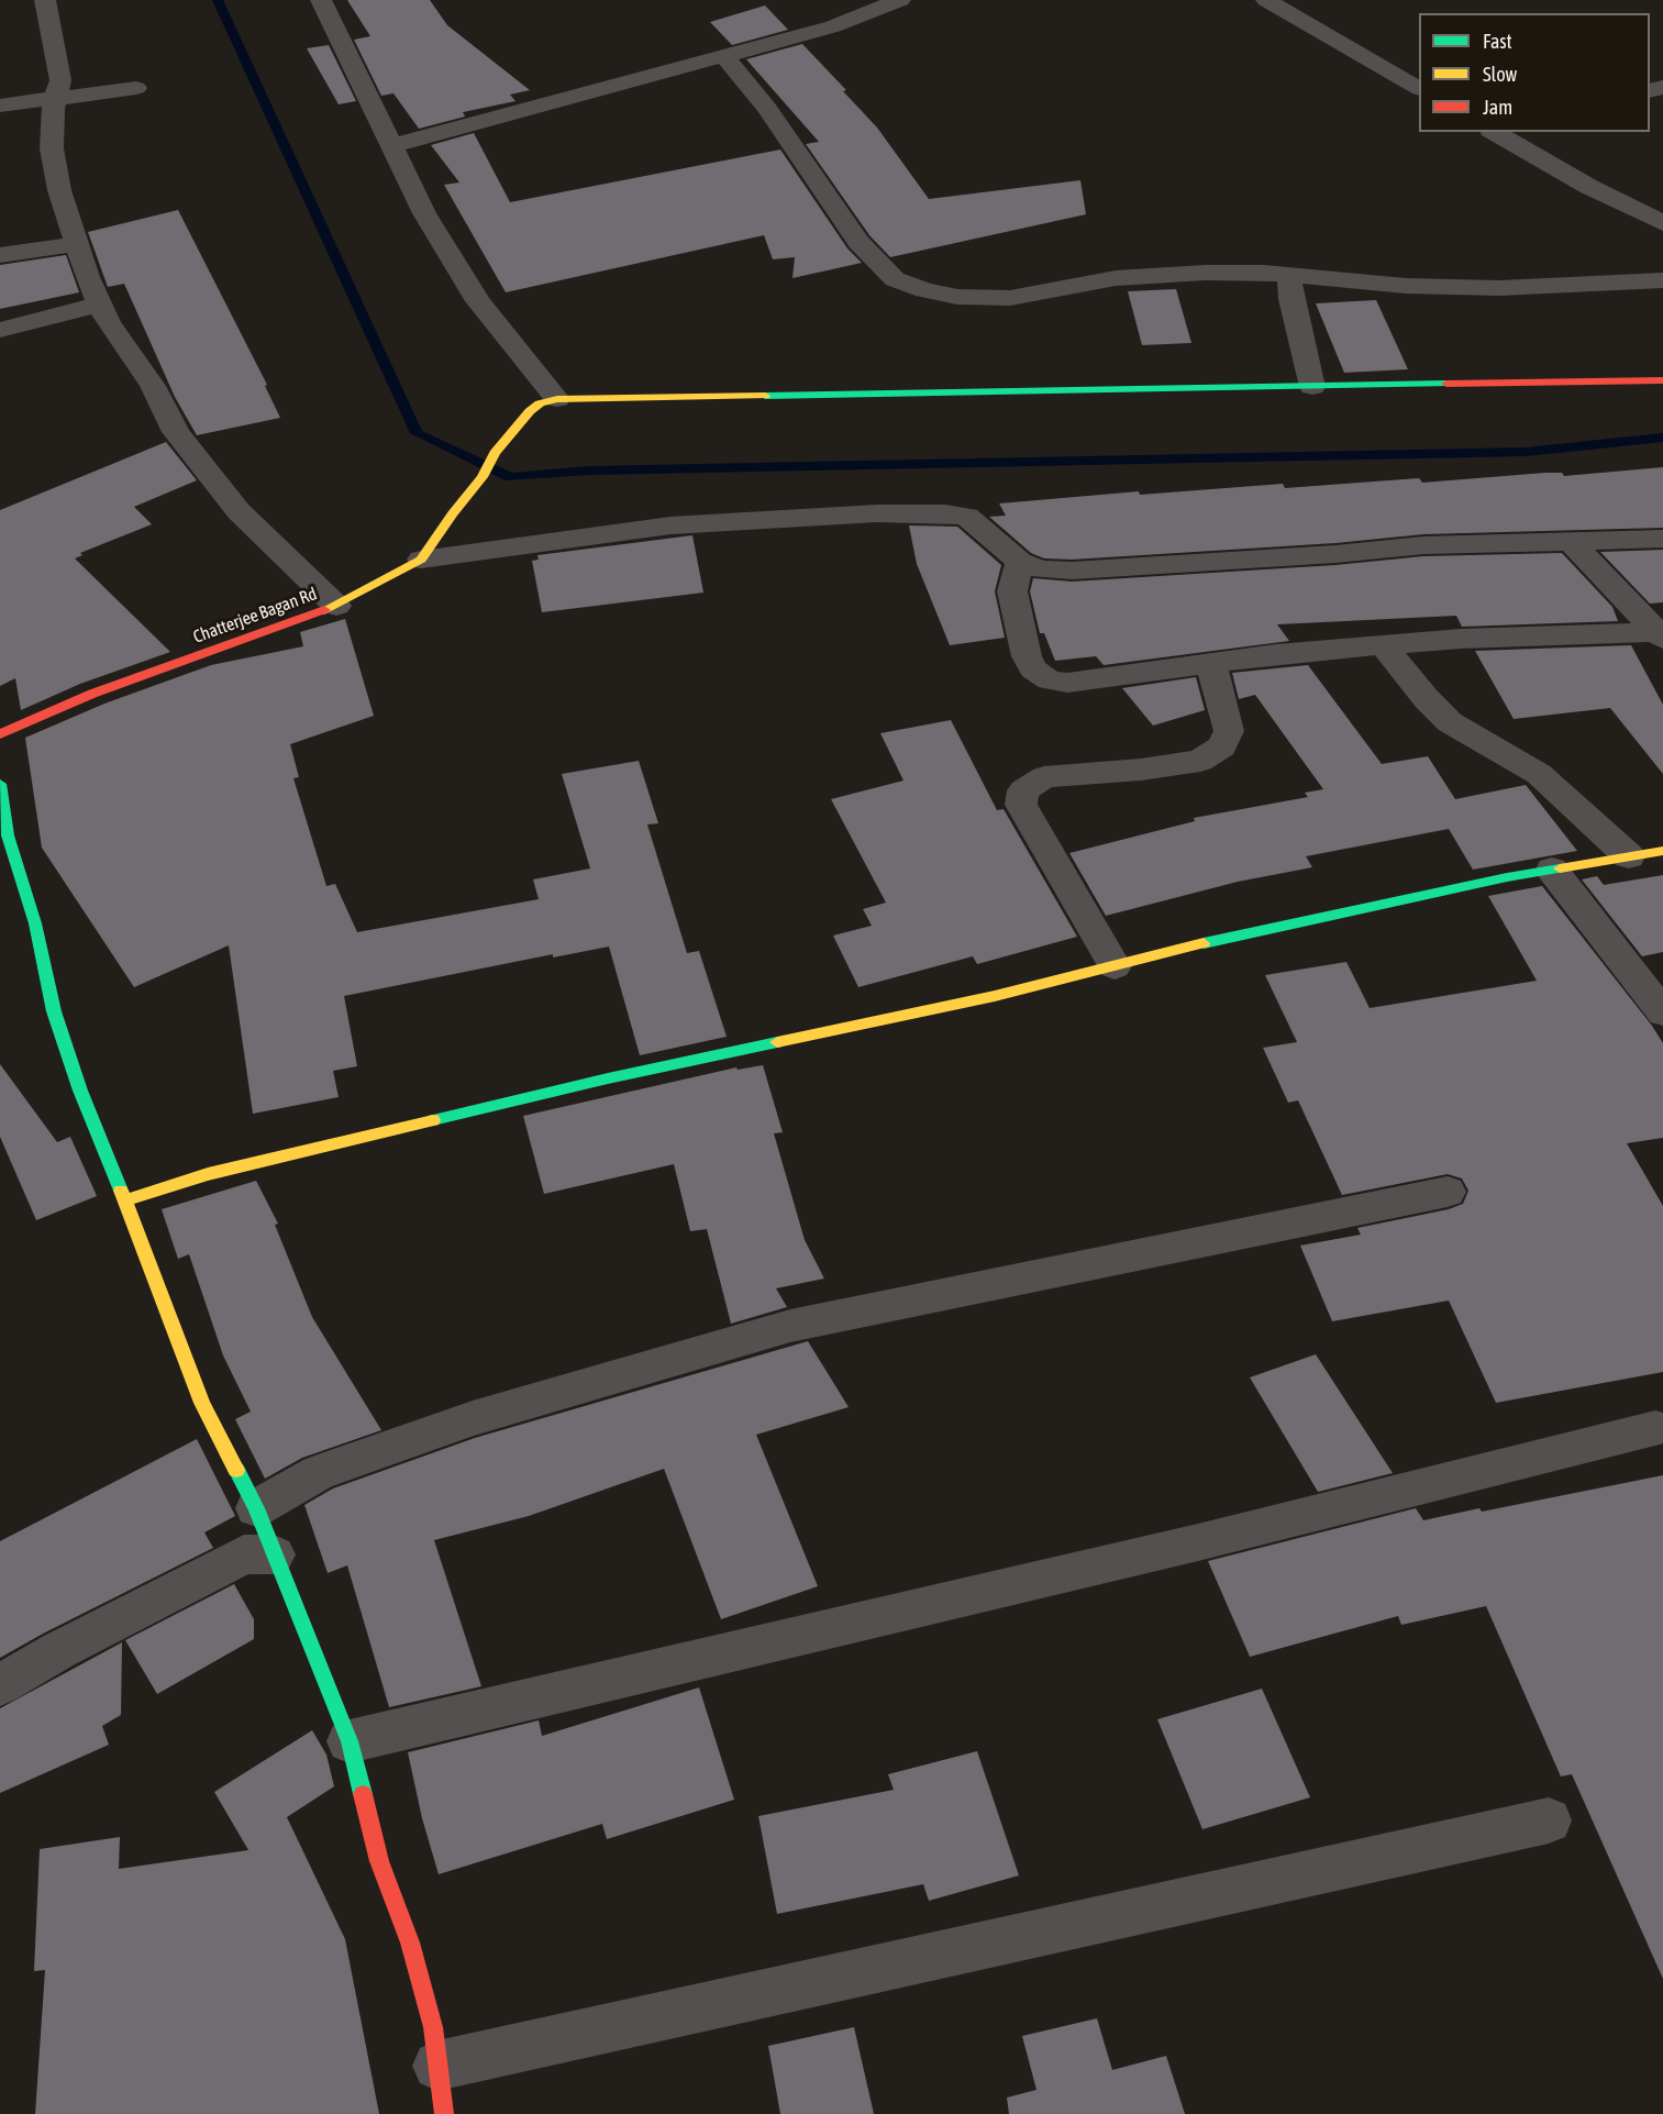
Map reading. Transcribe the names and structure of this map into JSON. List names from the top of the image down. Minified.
{"streets":{"street":["Chatterjee Bagan Rd"]},"legend":["Fast","Slow","Jam"]}
